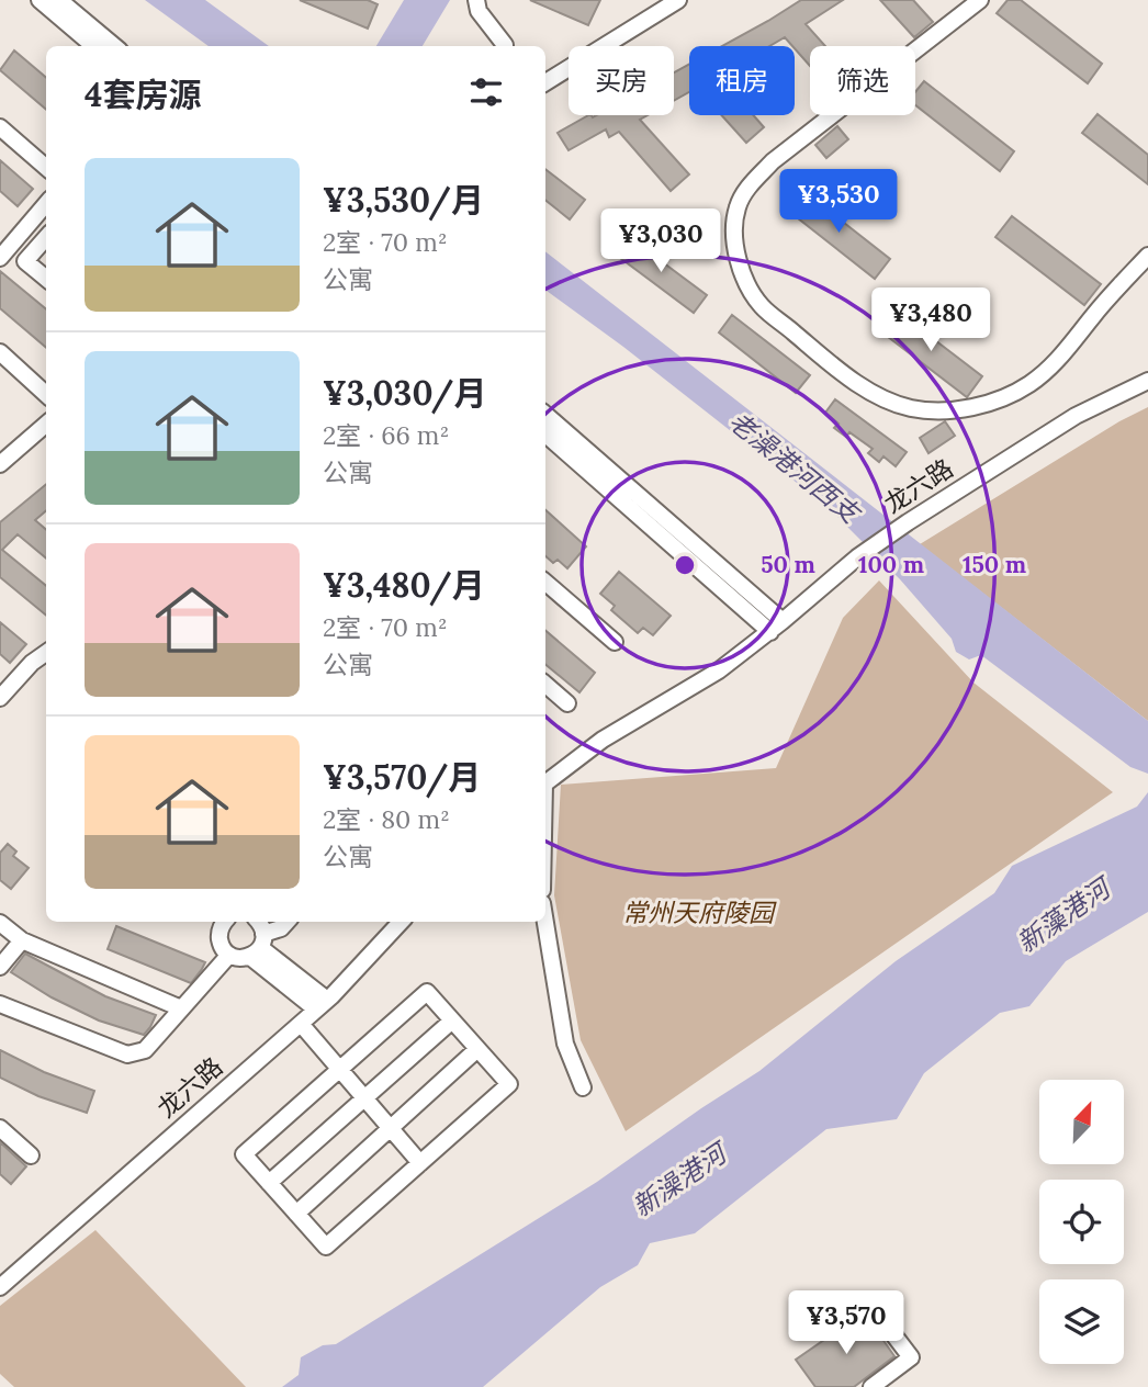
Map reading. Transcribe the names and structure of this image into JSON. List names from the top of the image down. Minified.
{"streets":{"street":["龙六路"]},"water":["老澡港河西支","新藻港河","新澡港河"],"parks":["常州天府陵园"],"north":"top right","page":{"chip":["买房","租房","筛选"],"heading":"4套房源","list":[{"name":"¥3,530/月","note":"2室 · 70 m² · 公寓"},{"name":"¥3,030/月","note":"2室 · 66 m² · 公寓"},{"name":"¥3,480/月","note":"2室 · 70 m² · 公寓"},{"name":"¥3,570/月","note":"2室 · 80 m² · 公寓"}],"price":["¥3,530","¥3,030","¥3,480","¥3,570"]},"rings":["50 m","100 m","150 m"]}
